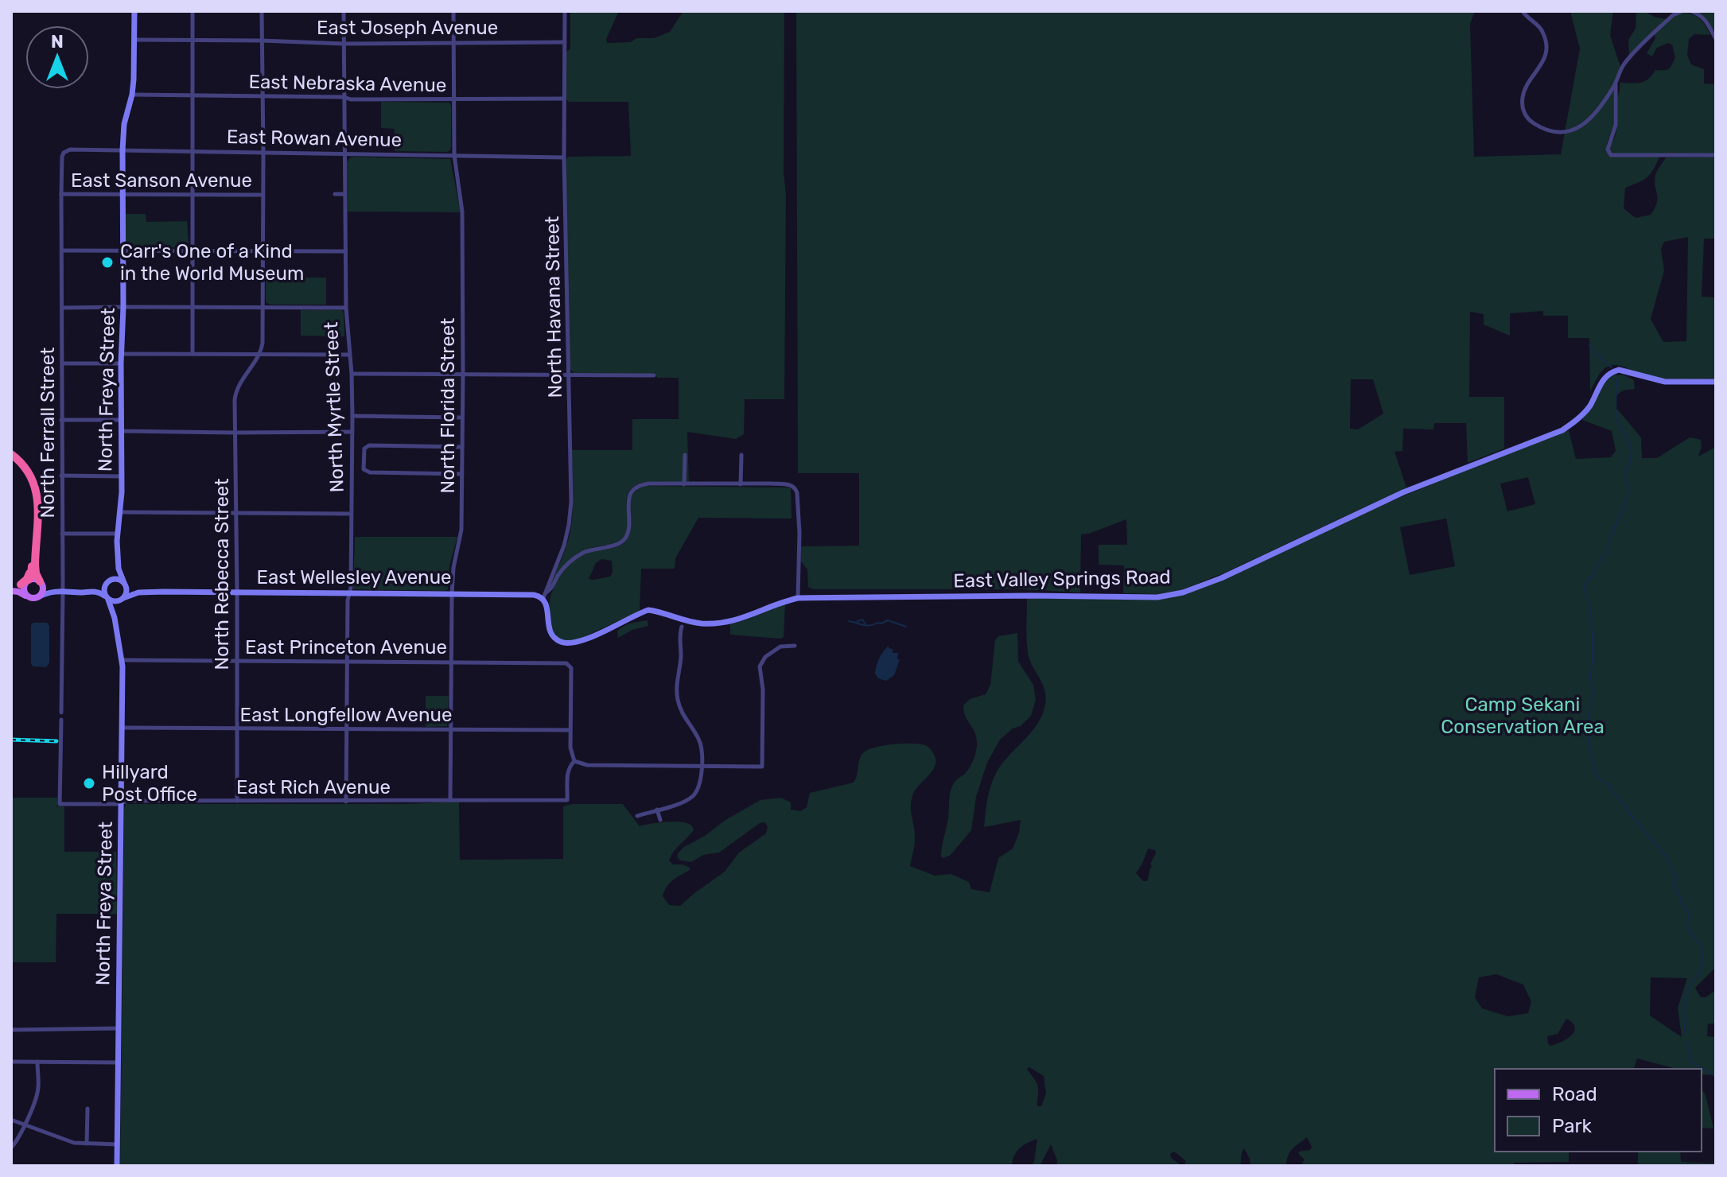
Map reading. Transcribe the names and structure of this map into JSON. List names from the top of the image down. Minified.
{"streets":{"street":["East Joseph Avenue","East Nebraska Avenue","East Rowan Avenue","East Sanson Avenue","North Havana Street","North Freya Street","North Florida Street","North Myrtle Street","North Ferrall Street","North Rebecca Street","East Wellesley Avenue","East Valley Springs Road","East Princeton Avenue","East Longfellow Avenue","East Rich Avenue"]},"crossings":[["East Joseph Avenue","North Havana Street"],["East Joseph Avenue","North Freya Street"],["East Joseph Avenue","North Florida Street"],["East Joseph Avenue","North Myrtle Street"],["East Nebraska Avenue","North Havana Street"],["East Nebraska Avenue","North Freya Street"],["East Nebraska Avenue","North Florida Street"],["East Nebraska Avenue","North Myrtle Street"],["East Rowan Avenue","North Havana Street"],["East Rowan Avenue","North Freya Street"],["East Rowan Avenue","North Florida Street"],["East Rowan Avenue","North Myrtle Street"],["East Rowan Avenue","North Ferrall Street"],["East Sanson Avenue","North Freya Street"],["East Sanson Avenue","North Ferrall Street"],["North Havana Street","East Wellesley Avenue"],["North Havana Street","East Valley Springs Road"],["North Freya Street","East Wellesley Avenue"],["North Freya Street","East Princeton Avenue"],["North Freya Street","East Longfellow Avenue"],["North Freya Street","East Rich Avenue"],["North Florida Street","East Wellesley Avenue"],["North Florida Street","East Princeton Avenue"],["North Florida Street","East Longfellow Avenue"],["North Florida Street","East Rich Avenue"],["North Myrtle Street","East Wellesley Avenue"],["North Myrtle Street","East Princeton Avenue"],["North Myrtle Street","East Longfellow Avenue"],["North Myrtle Street","East Rich Avenue"],["North Rebecca Street","East Wellesley Avenue"],["North Rebecca Street","East Princeton Avenue"],["North Rebecca Street","East Longfellow Avenue"],["North Rebecca Street","East Rich Avenue"],["East Wellesley Avenue","East Valley Springs Road"],["East Princeton Avenue","East Longfellow Avenue"]],"parks":["Camp Sekani Conservation Area"],"places":["Carr's One of a Kind in the World Museum","Hillyard Post Office"],"legend":["Road","Park"],"north":"top"}
